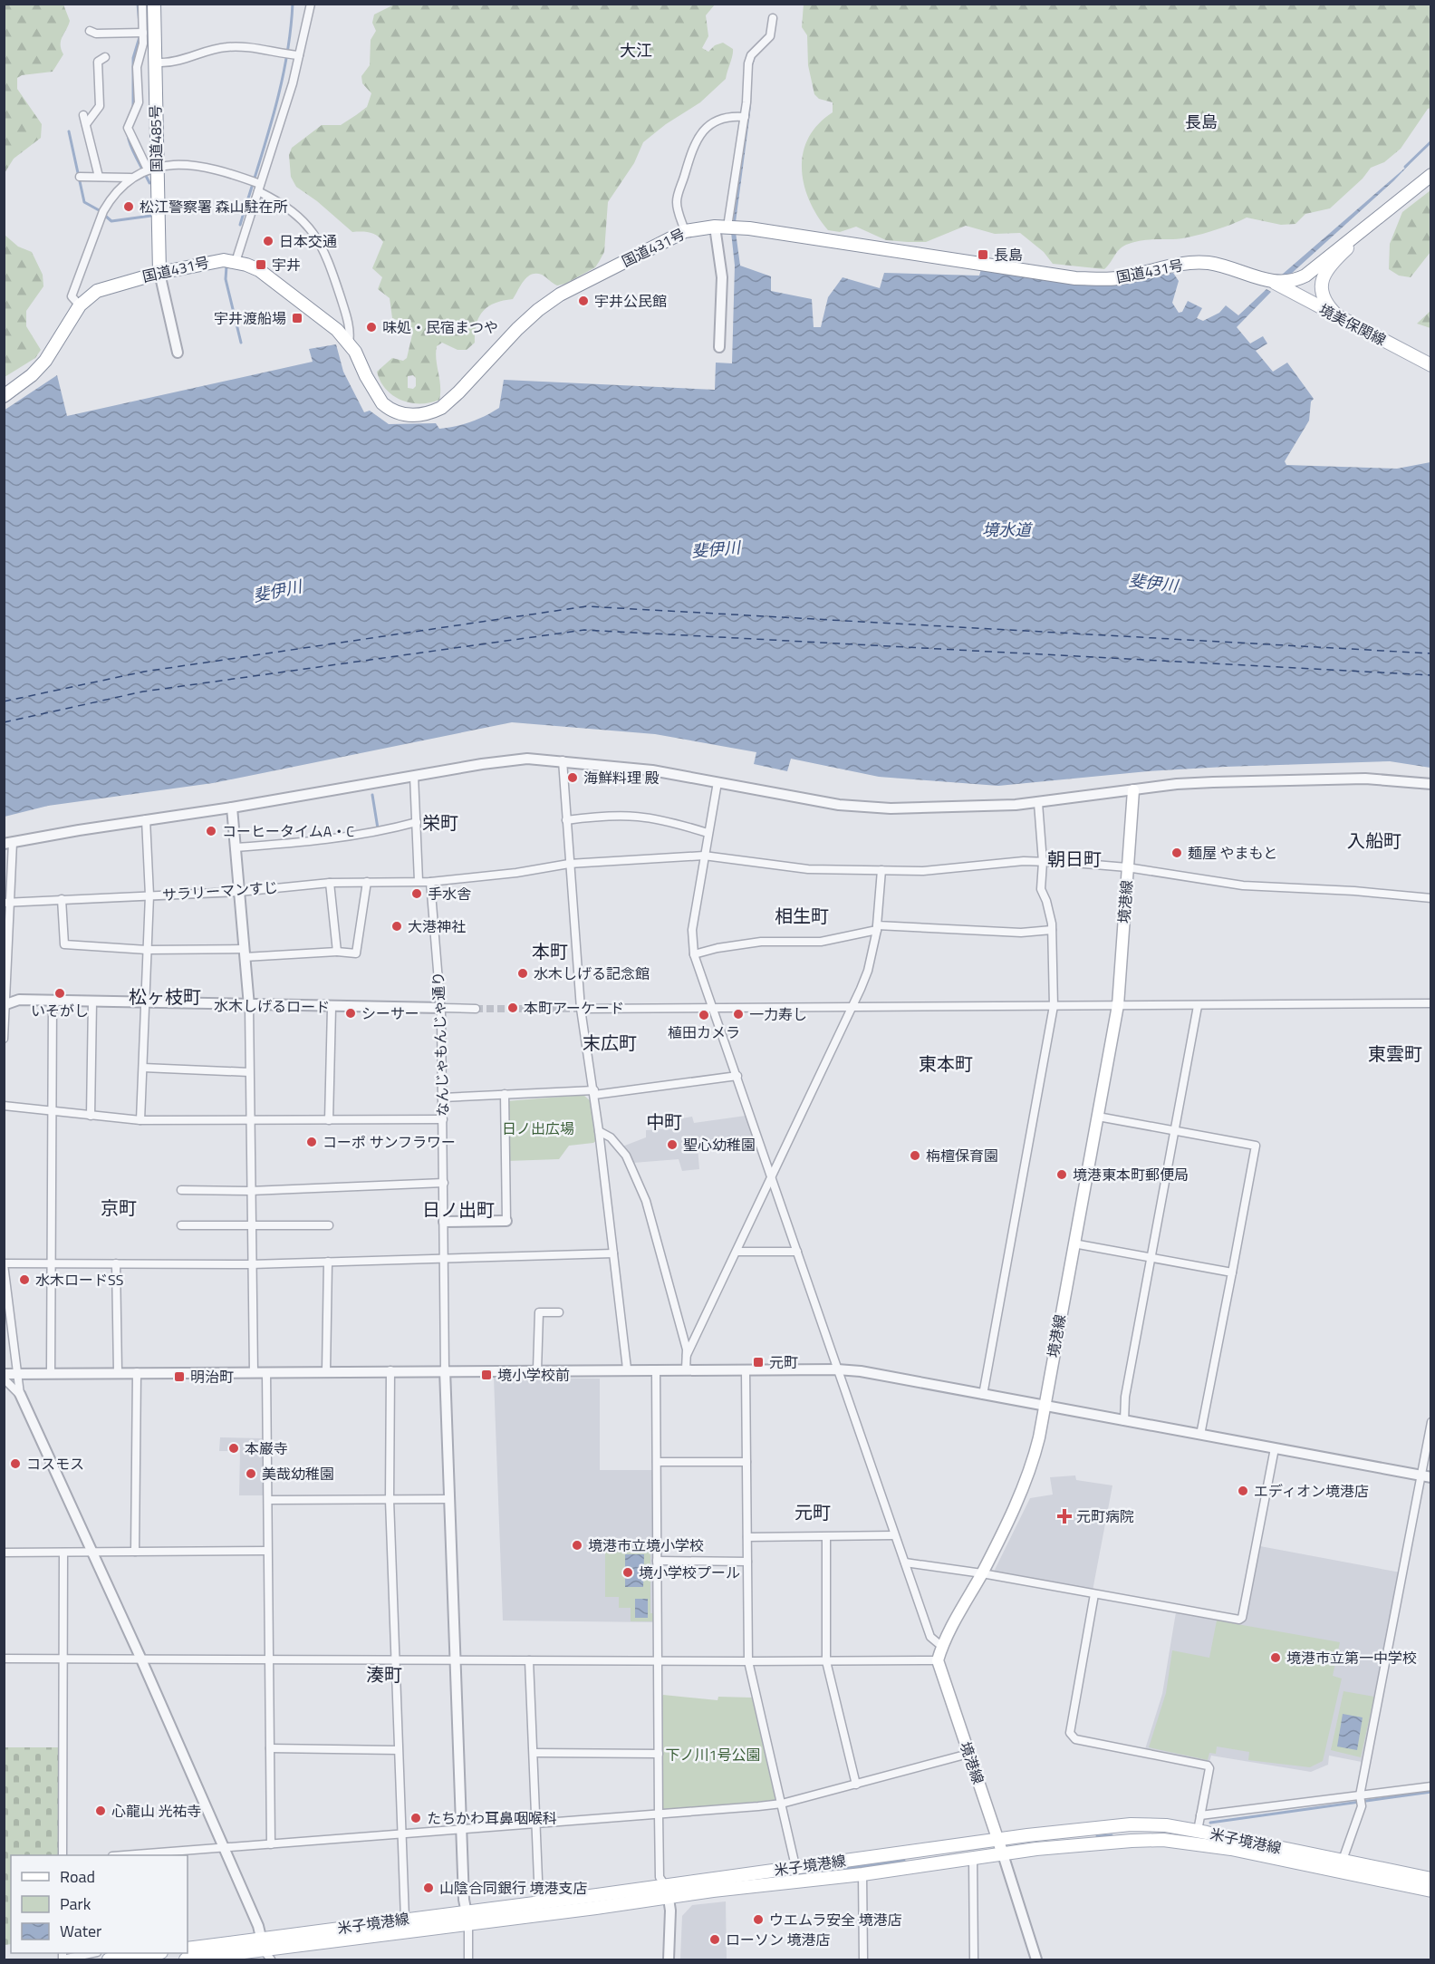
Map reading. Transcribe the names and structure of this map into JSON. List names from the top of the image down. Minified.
{"streets":{"main road":["国道485号","国道431号","境美保関線","境港線","米子境港線"],"street":["サラリーマンすじ","水木しげるロード","なんじゃもんじゃ通り"]},"crossings":[["国道485号","国道431号"],["国道431号","境美保関線"],["サラリーマンすじ","境港線"],["サラリーマンすじ","なんじゃもんじゃ通り"],["境港線","米子境港線"],["水木しげるロード","なんじゃもんじゃ通り"]],"districts":["大江","長島","栄町","入船町","朝日町","相生町","本町","松ヶ枝町","末広町","東雲町","東本町","中町","京町","日ノ出町","元町","湊町"],"water":["境水道","斐伊川"],"parks":["日ノ出広場","下ノ川1号公園"],"places":{"other":["松江警察署 森山駐在所","日本交通","宇井公民館","味処・民宿まつや","海鮮料理 殿","コーヒータイムA・C","麺屋 やまもと","手水舎","大港神社","水木しげる記念館","いそがし","本町アーケード","シーサー","一力寿し","植田カメラ","コーポ サンフラワー","聖心幼稚園","栴檀保育園","境港東本町郵便局","水木ロードSS","本巌寺","コスモス","美哉幼稚園","エディオン境港店","境港市立境小学校","境小学校プール","境港市立第一中学校","心龍山 光祐寺","たちかわ耳鼻咽喉科","山陰合同銀行 境港支店","ウエムラ安全 境港店","ローソン 境港店"],"transit":["長島","宇井","宇井渡船場","元町","境小学校前","明治町"],"health":["元町病院"]},"legend":["Road","Park","Water"]}
